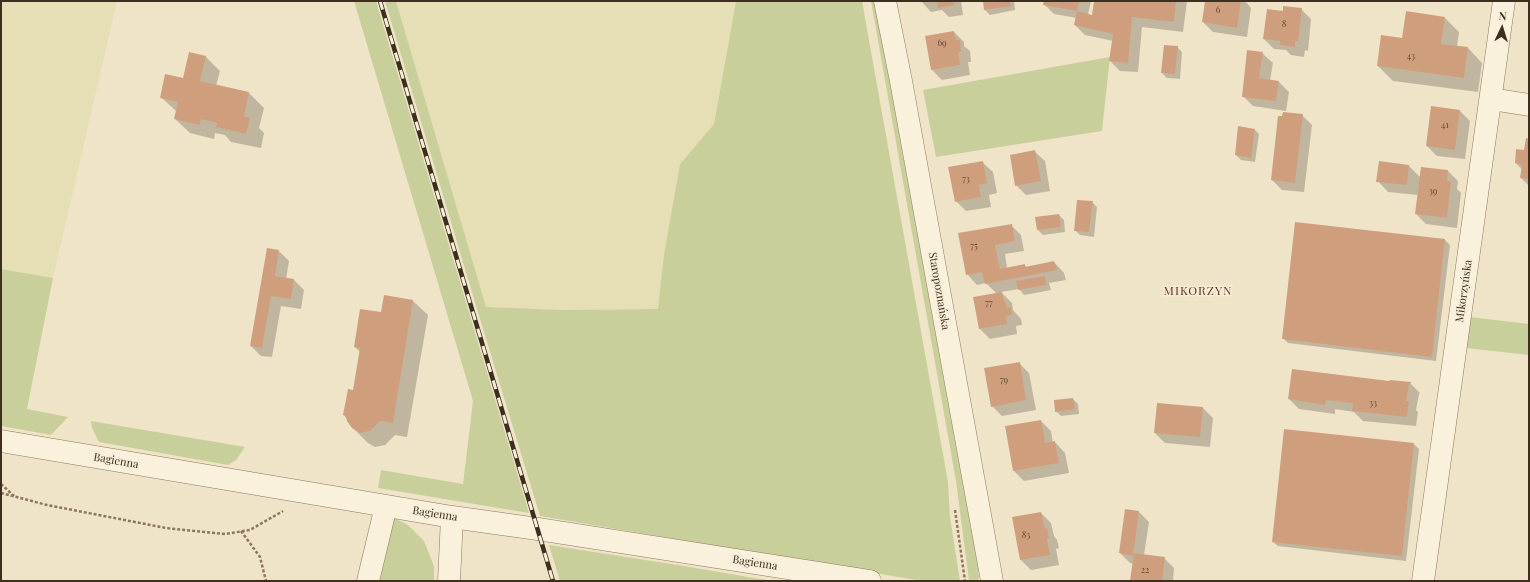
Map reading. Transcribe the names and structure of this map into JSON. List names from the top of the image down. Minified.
{"streets":{"street":["Staropoznańska","Mikorzyńska","Bagienna"]},"districts":["MIKORZYN"],"house_numbers":["6","8","69","43","41","73","39","75","77","79","33","83","22"],"north":"top"}
